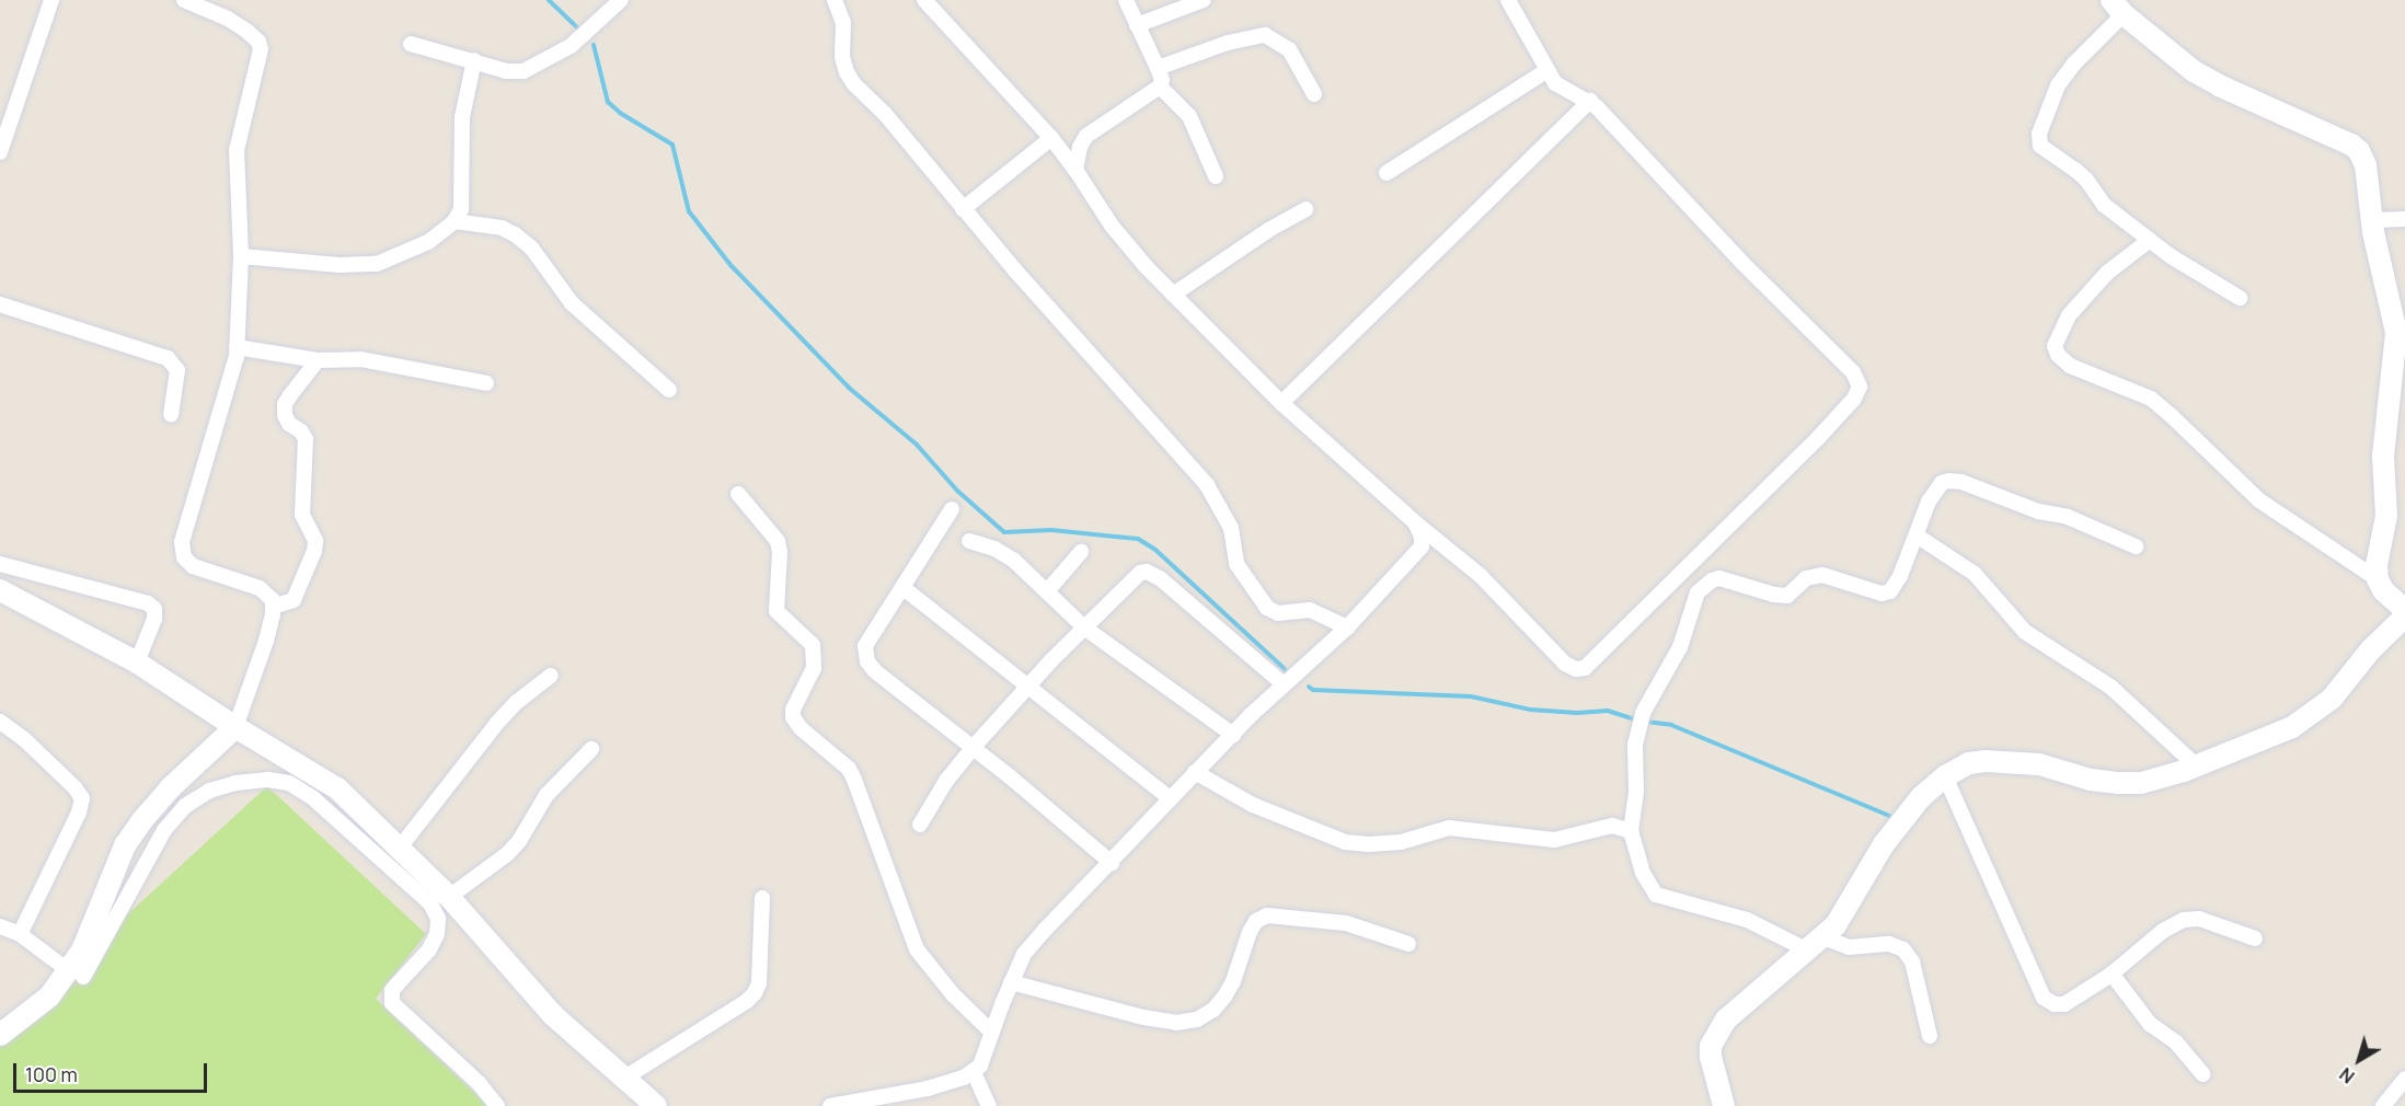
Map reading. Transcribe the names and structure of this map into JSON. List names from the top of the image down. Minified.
{"scale_bar":"100 m","north":"bottom left"}
